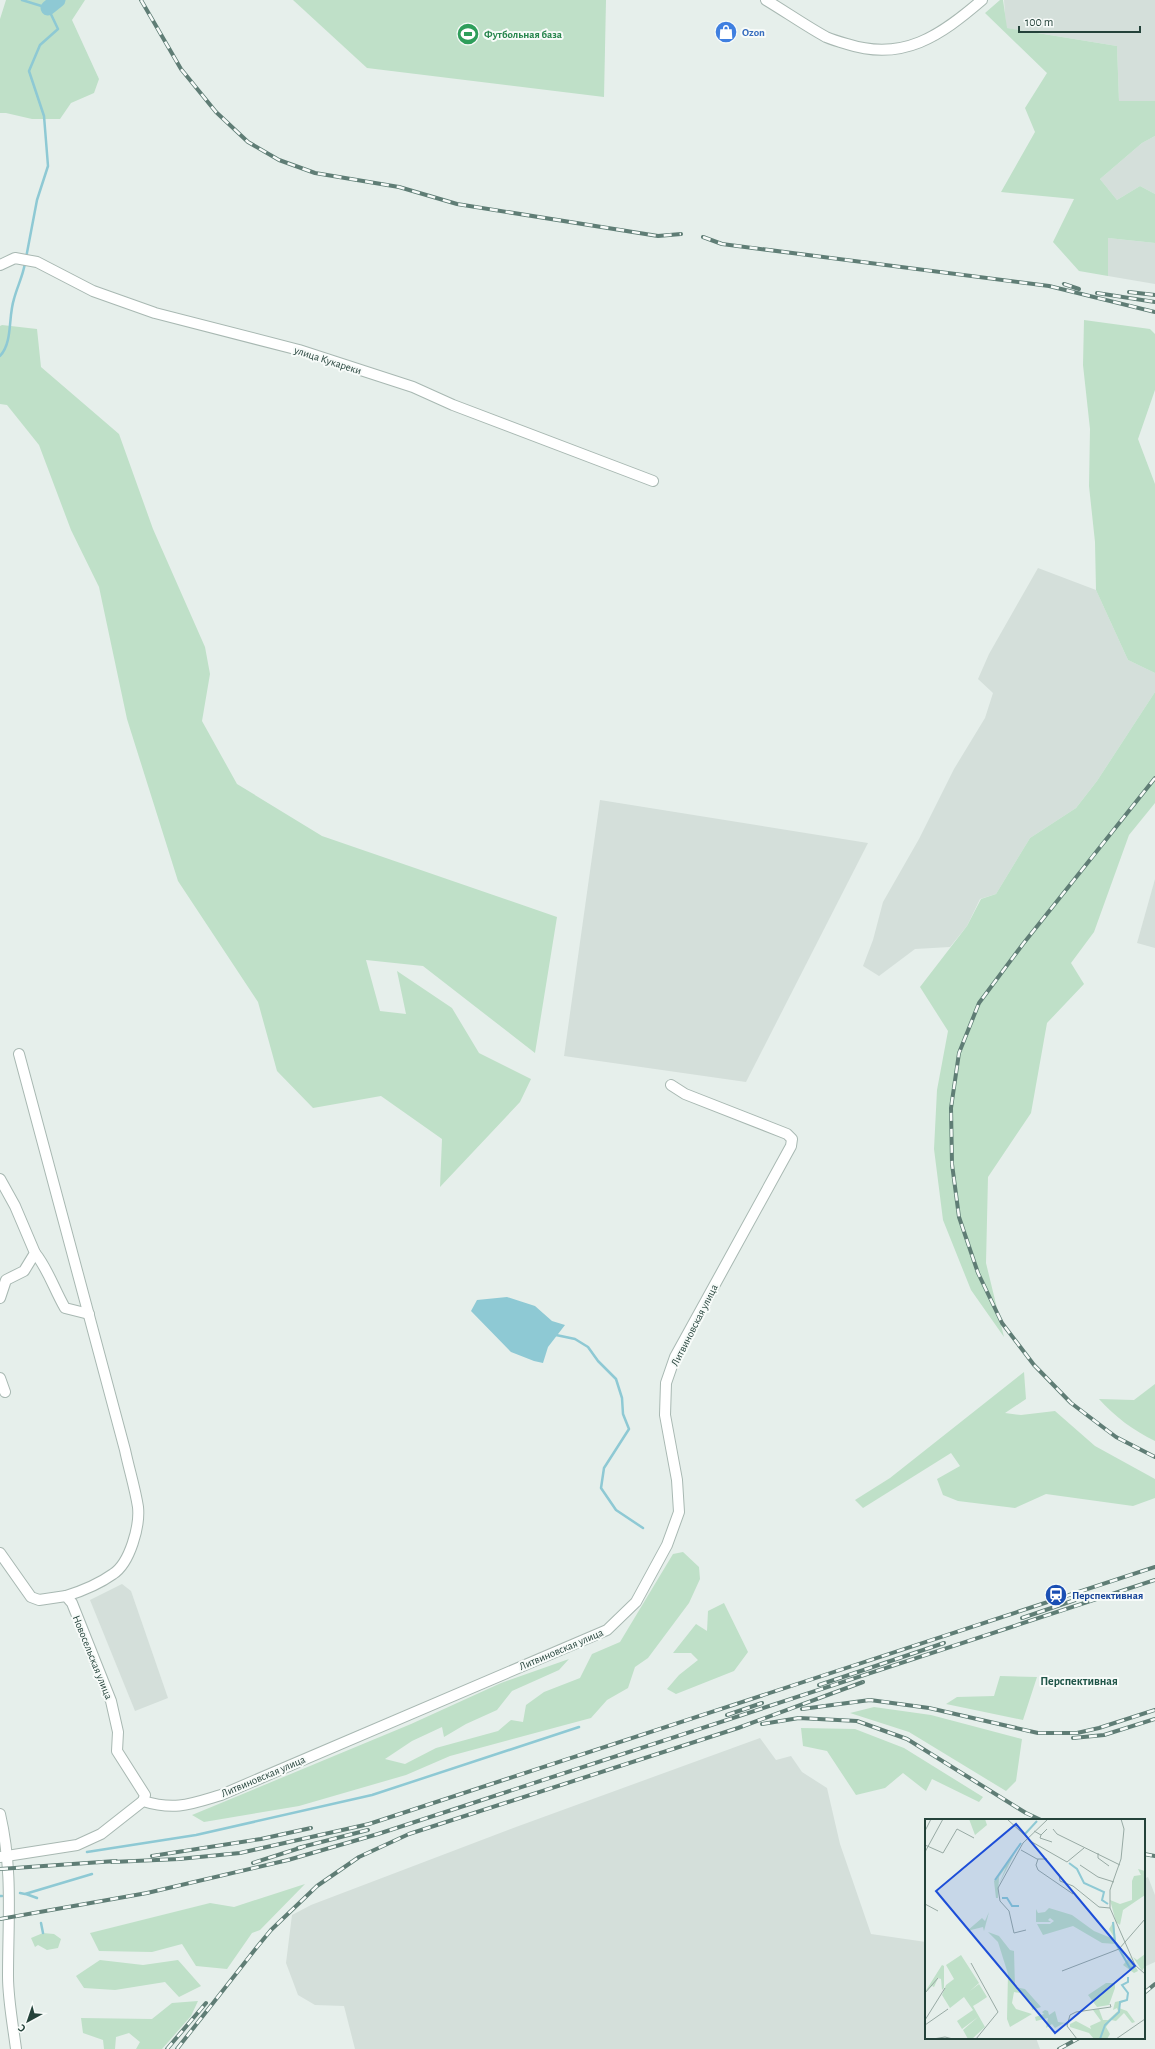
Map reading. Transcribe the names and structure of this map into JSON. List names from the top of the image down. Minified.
{"streets":{"street":["улица Кукареки","Литвиновская улица","Новосельская улица"]},"crossings":[["Литвиновская улица","Новосельская улица"]],"districts":["Перспективная"],"places":{"shop":["Ozon"],"sports":["Футбольная база"],"station":["Перспективная"]},"scale_bar":"100 m","north":"bottom left"}
